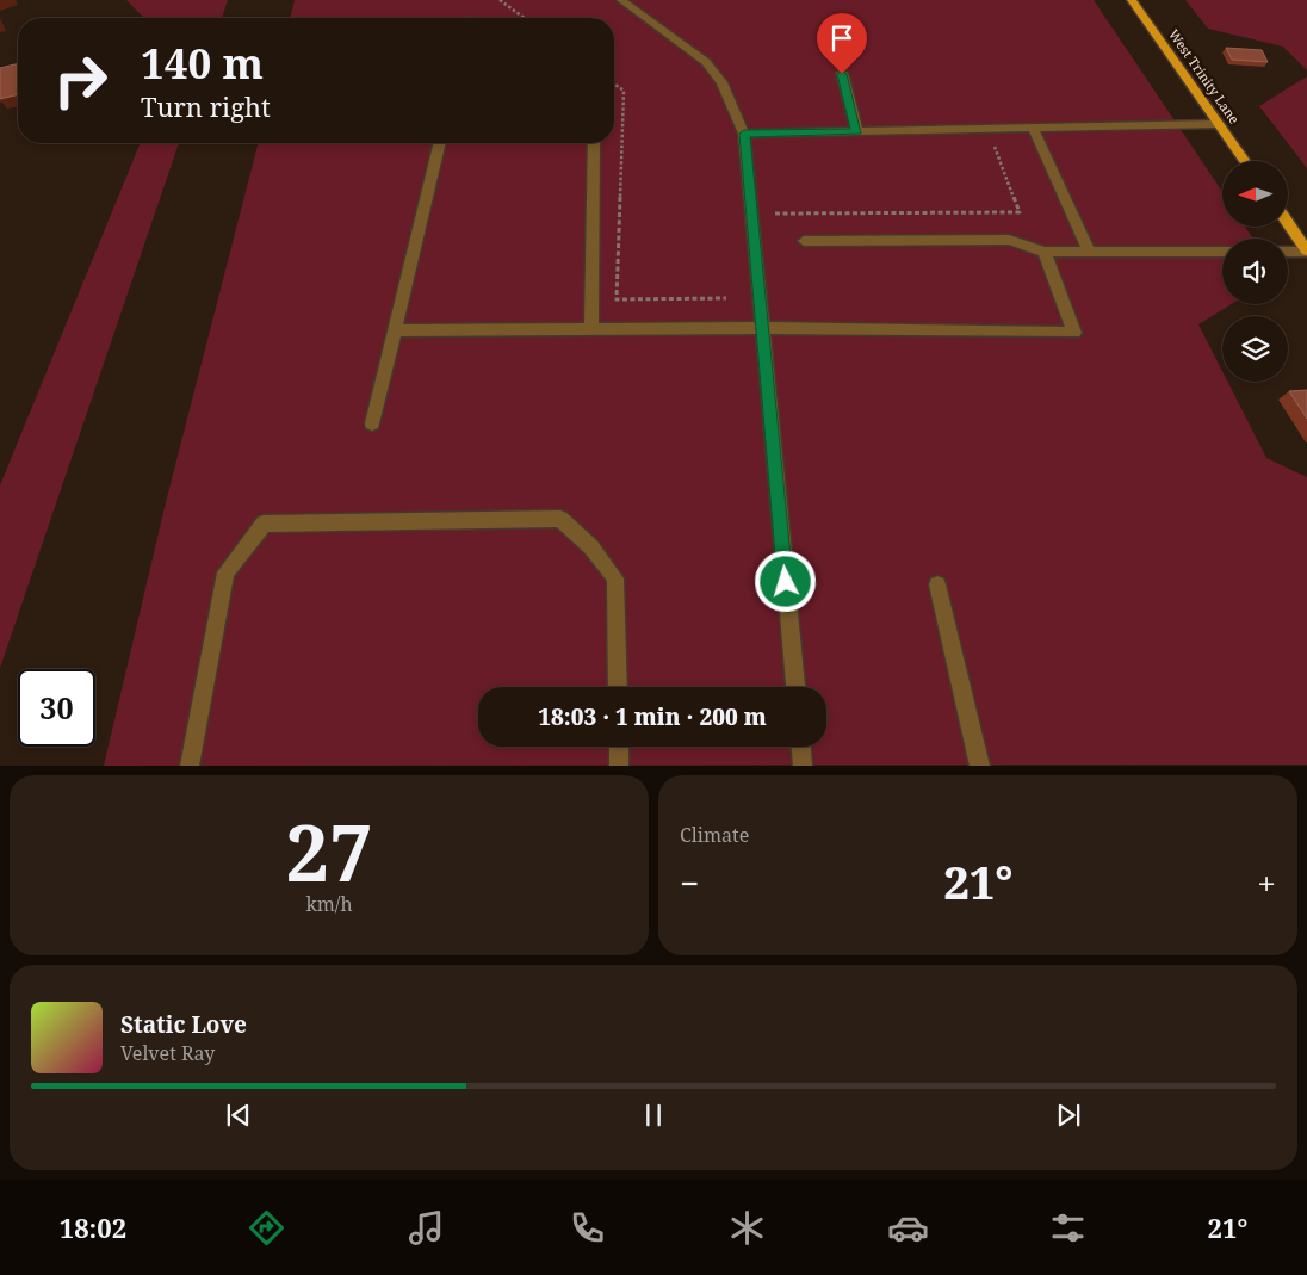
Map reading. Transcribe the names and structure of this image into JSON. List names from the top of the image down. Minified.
{"streets":{"main road":["West Trinity Lane"]},"north":"left","page":{"turn":["140 m","Turn right"],"limit":"30","trip":"18:03 · 1 min · 200 m","tile":[["27","km/h"],"Climate"],"heat":["−","21°","+"],"song":["Static Love","Velvet Ray"],"tabs":["18:02","21°"]}}
